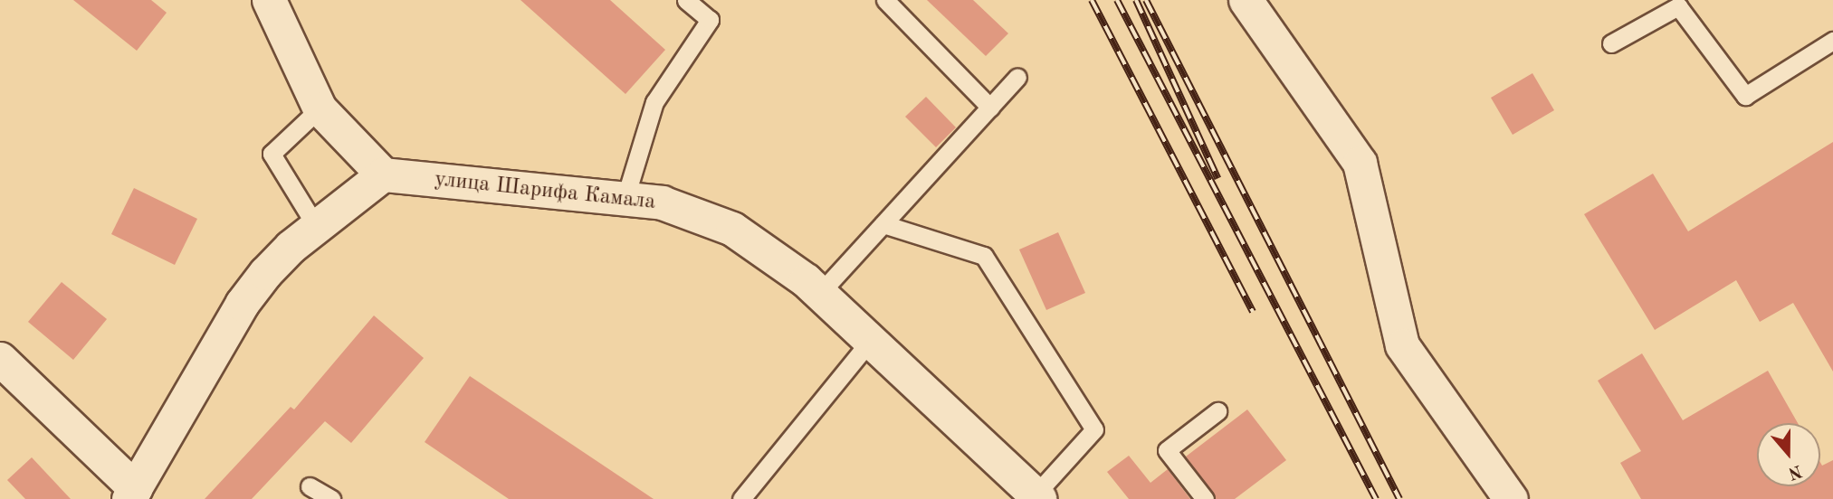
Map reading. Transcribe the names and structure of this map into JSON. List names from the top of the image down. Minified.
{"streets":{"street":["улица Шарифа Камала"]},"north":"bottom"}
